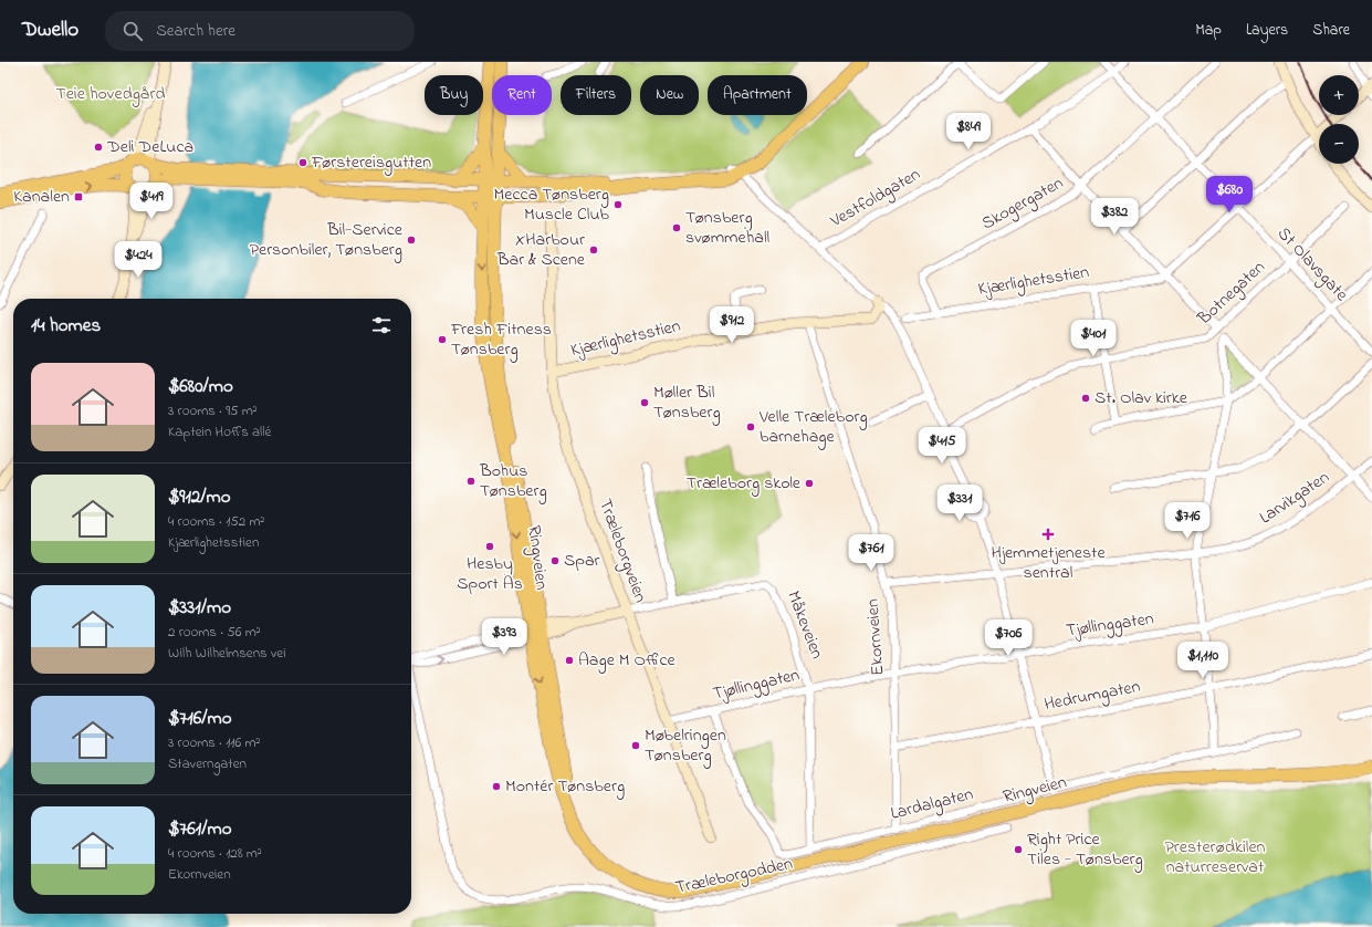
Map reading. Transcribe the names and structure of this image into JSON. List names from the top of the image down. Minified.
{"streets":{"main road":["Ringveien"],"street":["Vestfoldgaten","Skogergaten","St Olavsgate","Kjærlighetsstien","Botnegaten","Larvikgaten","Træleborgveien","Måkeveien","Tjøllinggaten","Ekornveien","Hedrumgaten","Lardalgaten","Træleborgodden"]},"crossings":[["Vestfoldgaten","St Olavsgate"],["Skogergaten","St Olavsgate"],["Skogergaten","Kjærlighetsstien"],["St Olavsgate","Botnegaten"],["Kjærlighetsstien","Træleborgveien"],["Kjærlighetsstien","Ekornveien"],["Larvikgaten","Ekornveien"],["Træleborgveien","Måkeveien"],["Træleborgveien","Tjøllinggaten"],["Ringveien","Måkeveien"],["Måkeveien","Tjøllinggaten"],["Måkeveien","Lardalgaten"],["Tjøllinggaten","Ekornveien"],["Tjøllinggaten","Lardalgaten"],["Ekornveien","Hedrumgaten"],["Ekornveien","Lardalgaten"]],"parks":["Teie hovedgård","Presterødkilen naturreservat"],"places":{"other":["Deli DeLuca","Førstereisgutten","Mecca Tønsberg Muscle Club","Tønsberg svømmehall","Bil-Service Personbiler, Tønsberg","XHarbour Bar & Scene","Fresh Fitness Tønsberg","St. Olav kirke","Møller Bil Tønsberg","Velle Træleborg barnehage","Bohus Tønsberg","Træleborg skole","Hesby Sport As","Spar","Aage M Office","Møbelringen Tønsberg","Montér Tønsberg","Right Price Tiles - Tønsberg"],"transit":["Kanalen"],"health":["Hjemmetjeneste sentral"]},"page":{"header":"Dwello","search":"Search here","nav":["Map","Layers","Share"],"map_buttons":["+","−"],"chip":["Buy","Rent","Filters","New","Apartment"],"price":["$849","$680","$419","$382","$424","$912","$401","$415","$331","$716","$761","$393","$706","$1,110"],"heading":"14 homes","list":[{"name":"$680/mo","note":"3 rooms · 95 m² · Kaptein Hoffs allé"},{"name":"$912/mo","note":"4 rooms · 152 m² · Kjærlighetsstien"},{"name":"$331/mo","note":"2 rooms · 56 m² · Wilh Wilhelmsens vei"},{"name":"$716/mo","note":"3 rooms · 116 m² · Staverngaten"},{"name":"$761/mo","note":"4 rooms · 128 m² · Ekornveien"}]}}
